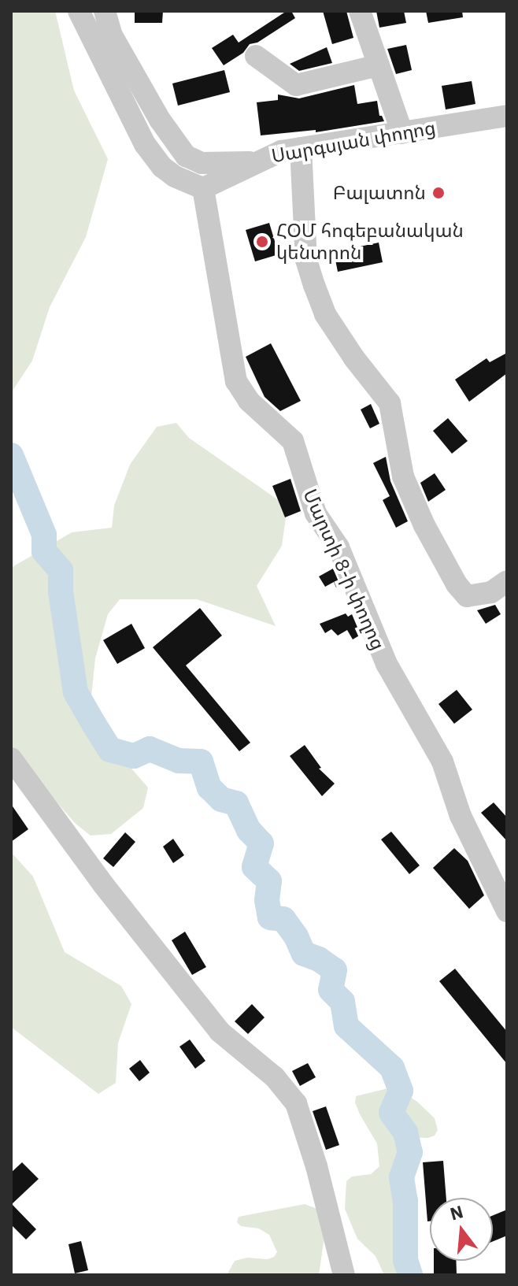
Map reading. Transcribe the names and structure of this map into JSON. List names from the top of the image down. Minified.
{"streets":{"street":["Սարգսյան փողոց","Մարտի 8-ի փողոց"]},"crossings":[["Սարգսյան փողոց","Մարտի 8-ի փողոց"]],"places":["Բալատոն","ՀՕՄ հոգեբանական կենտրոն"],"north":"top"}
